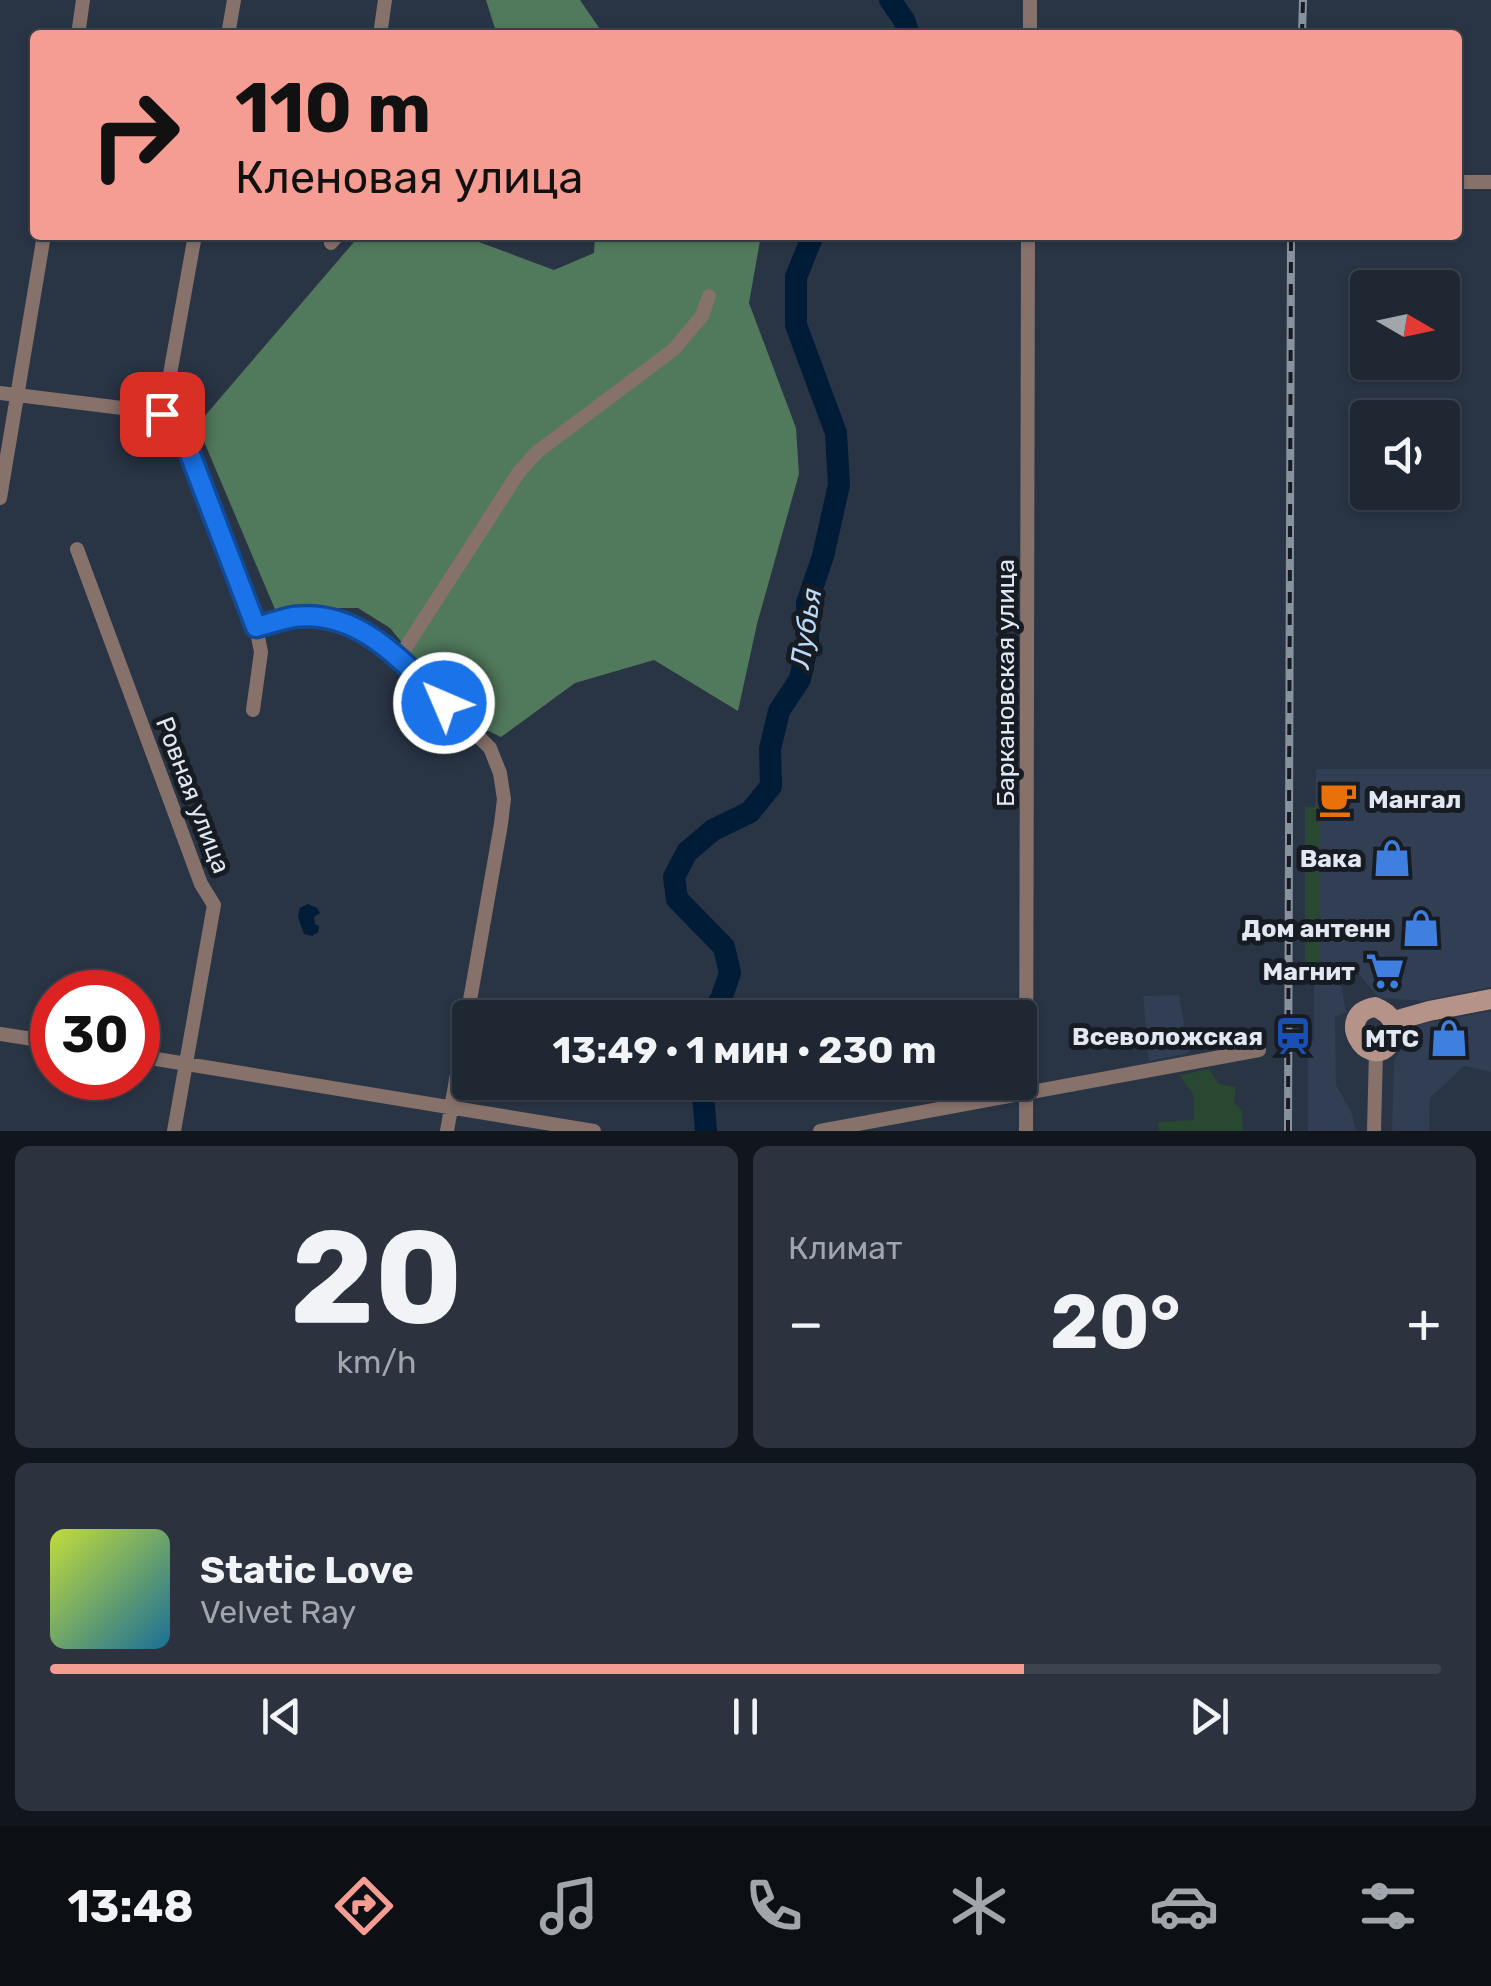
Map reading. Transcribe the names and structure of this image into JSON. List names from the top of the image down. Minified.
{"streets":{"street":["Баркановская улица","Ровная улица"]},"water":["Лубья"],"places":{"cafe":["Мангал"],"shop":["Вака","Дом антенн","МТС"],"supermarket":["Магнит"],"station":["Всеволожская"]},"north":"right","page":{"turn":["110 m","Кленовая улица"],"limit":"30","trip":"13:49 · 1 мин · 230 m","tile":[["20","km/h"],"Климат"],"heat":["−","20°","+"],"song":["Static Love","Velvet Ray"],"tabs":"13:48"}}
